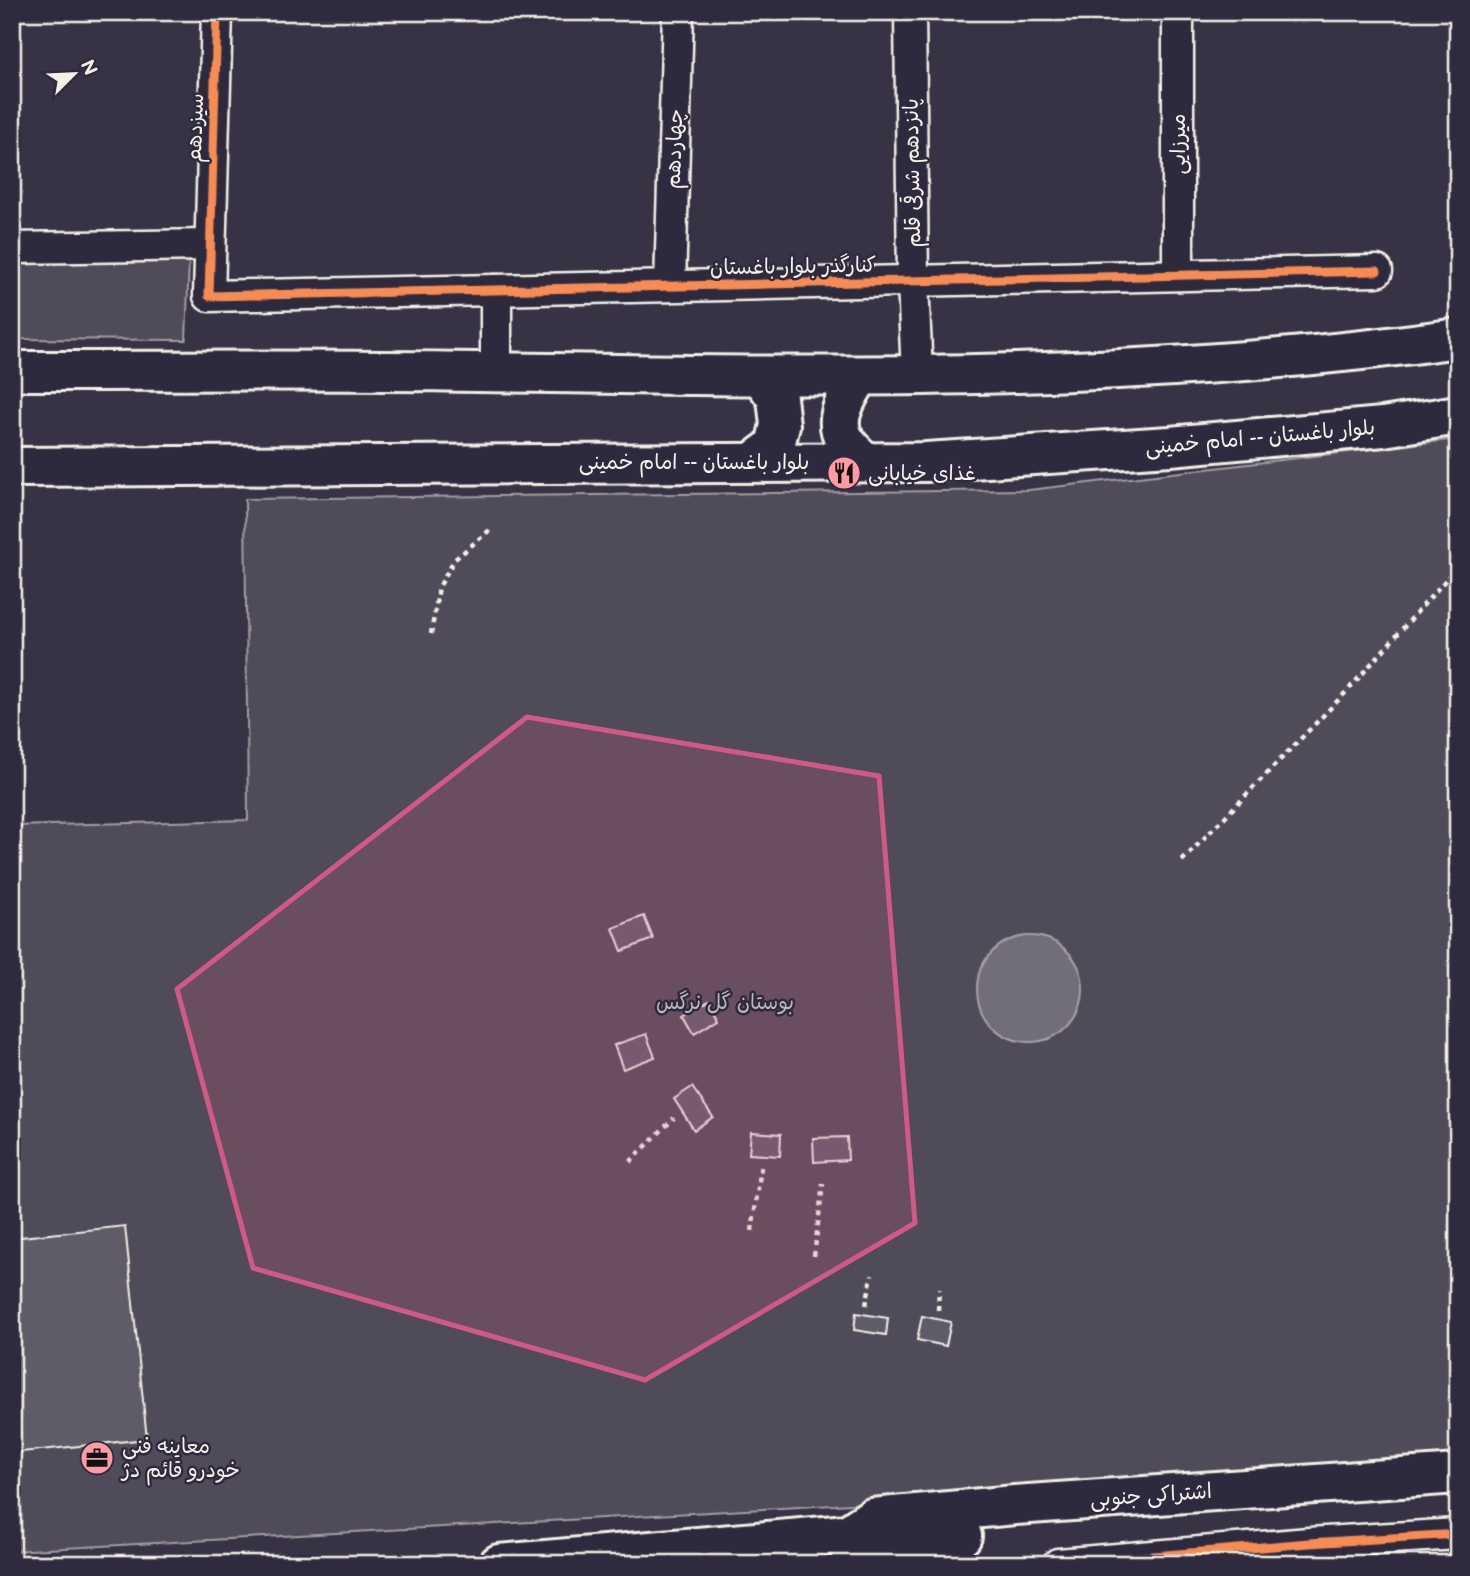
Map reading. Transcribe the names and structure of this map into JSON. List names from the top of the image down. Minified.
{"streets":{"main road":["بلوار باغستان -- امام خمینی","اشتراکی جنوبی"],"street":["سیزدهم","میرزایی","چهاردهم","پانزدهم شرقی قلم","کنارگذر بلوار باغستان"]},"crossings":[["سیزدهم","کنارگذر بلوار باغستان"],["میرزایی","کنارگذر بلوار باغستان"],["چهاردهم","کنارگذر بلوار باغستان"],["پانزدهم شرقی قلم","کنارگذر بلوار باغستان"]],"parks":["بوستان گل نرگس"],"places":{"restaurant":["غذای خیابانی"],"office":["معاینه فنی خودرو قائم دژ"]},"north":"top right"}
